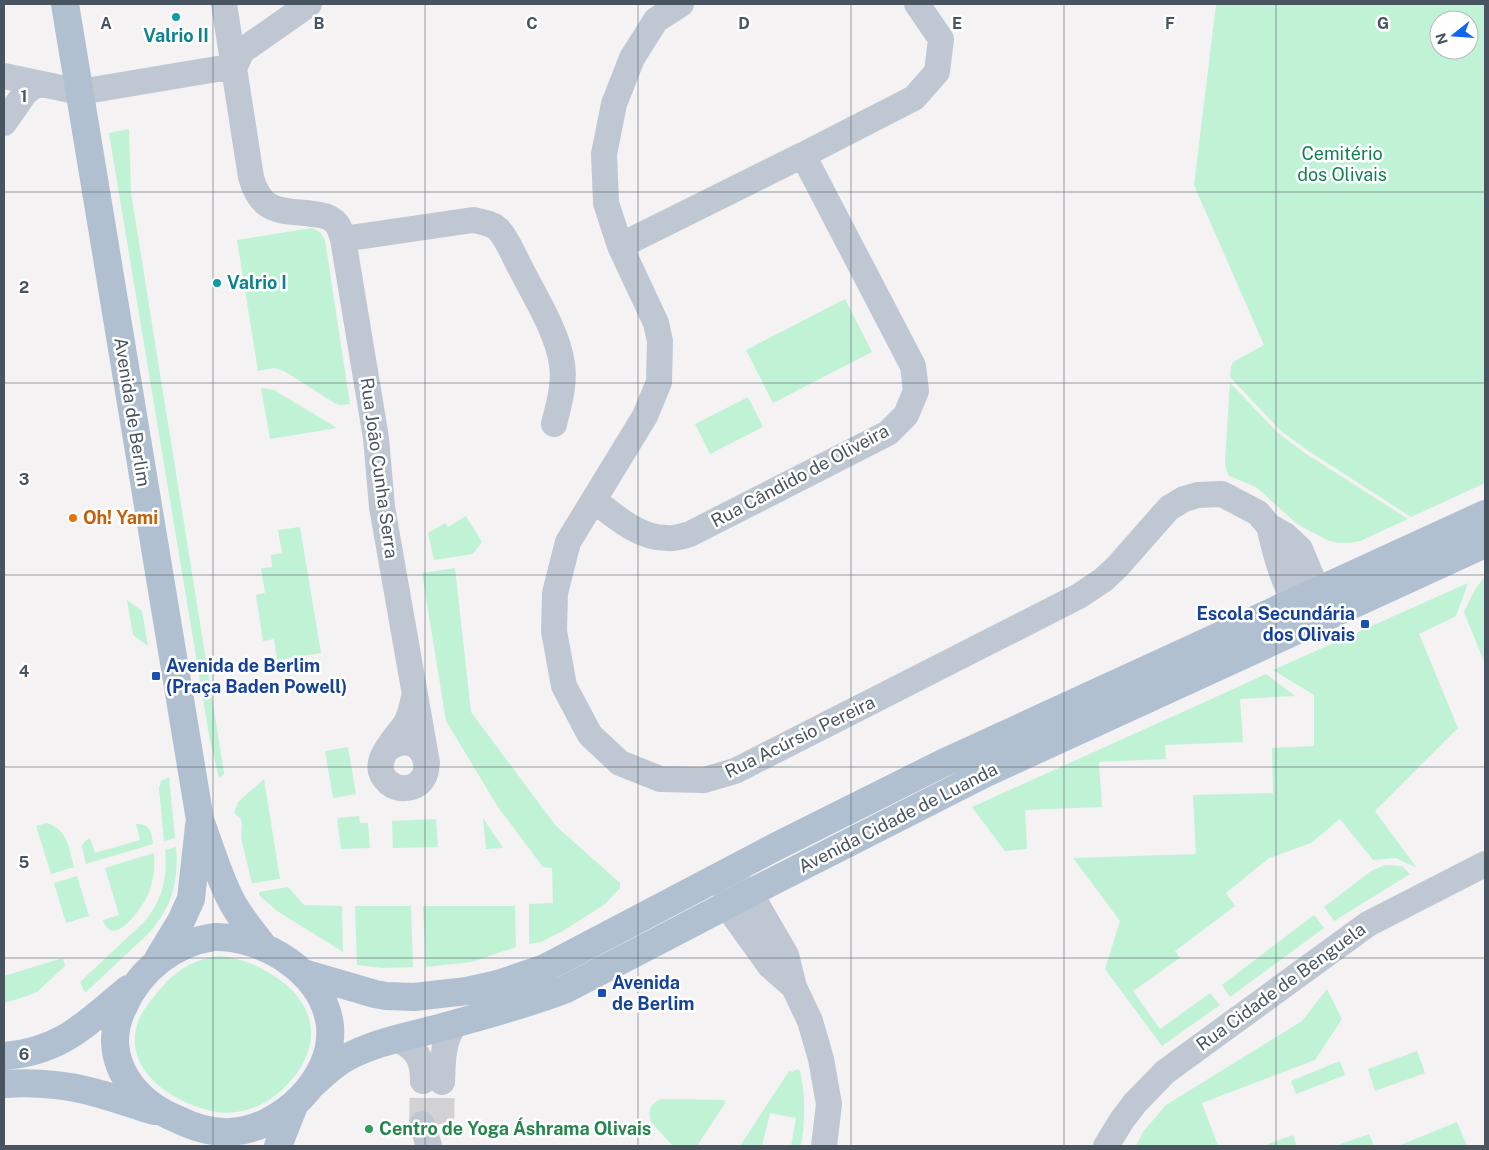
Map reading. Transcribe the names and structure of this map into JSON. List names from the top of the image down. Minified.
{"streets":{"main road":["Avenida de Berlim","Avenida Cidade de Luanda"],"street":["Rua João Cunha Serra","Rua Cândido de Oliveira","Rua Acúrsio Pereira","Rua Cidade de Benguela"]},"crossings":[["Avenida de Berlim","Avenida Cidade de Luanda"],["Rua Cândido de Oliveira","Rua Acúrsio Pereira"],["Rua Acúrsio Pereira","Avenida Cidade de Luanda"]],"parks":["Cemitério dos Olivais"],"places":{"other":["Valrio II","Valrio I","Oh! Yami","Centro de Yoga Áshrama Olivais"],"transit":["Escola Secundária dos Olivais","Avenida de Berlim (Praça Baden Powell)","Avenida de Berlim"]},"north":"left","grid":{"columns":["A","B","C","D","E","F","G"],"rows":["1","2","3","4","5","6"]}}
